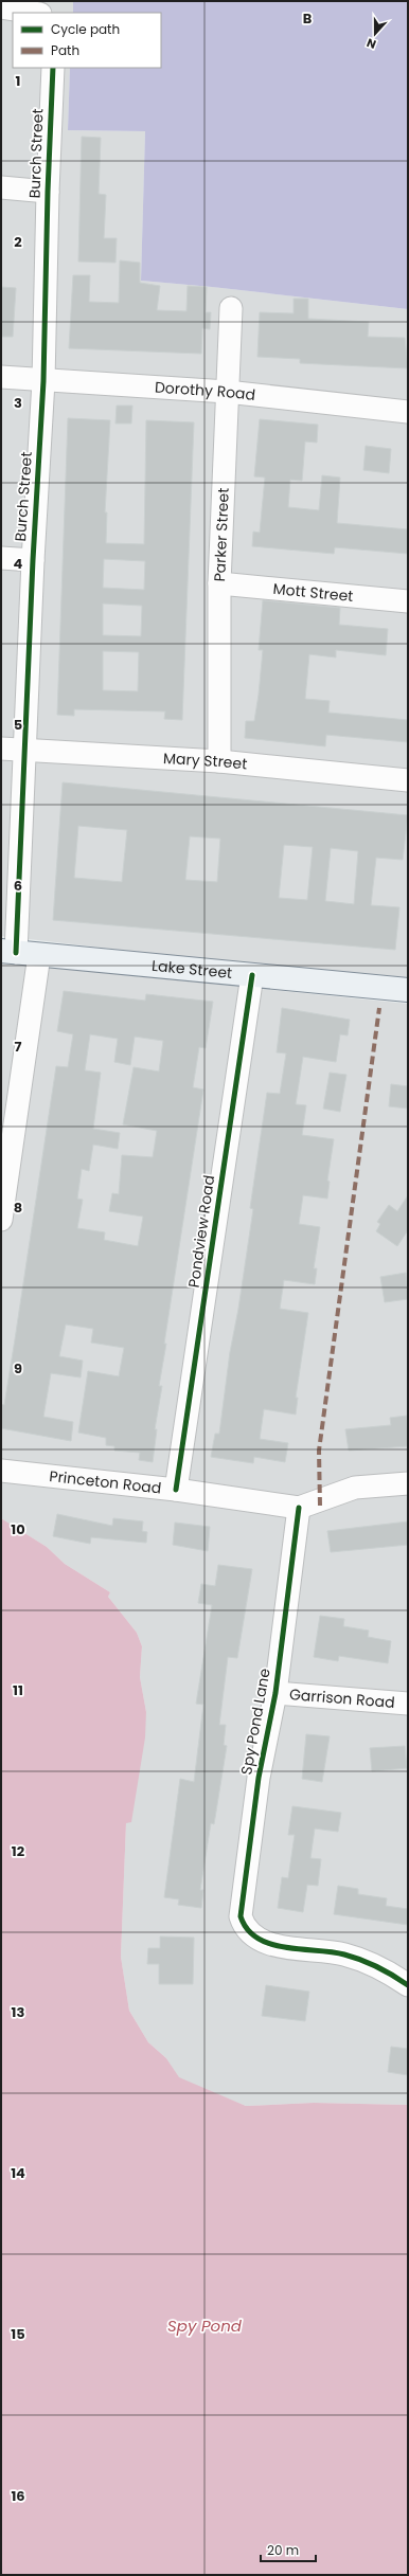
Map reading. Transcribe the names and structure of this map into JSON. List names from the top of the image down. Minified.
{"streets":{"main road":["Lake Street"],"street":["Burch Street","Dorothy Road","Parker Street","Mott Street","Mary Street","Pondview Road","Princeton Road","Garrison Road","Spy Pond Lane"]},"crossings":[["Burch Street","Dorothy Road"],["Burch Street","Mary Street"],["Burch Street","Lake Street"],["Dorothy Road","Parker Street"],["Parker Street","Mott Street"],["Parker Street","Mary Street"],["Lake Street","Pondview Road"],["Pondview Road","Princeton Road"],["Princeton Road","Spy Pond Lane"],["Garrison Road","Spy Pond Lane"]],"water":["Spy Pond"],"legend":["Cycle path","Path"],"scale_bar":"20 m","north":"bottom","grid":{"columns":["B"],"rows":["1","2","3","4","5","6","7","8","9","10","11","12","13","14","15","16"]}}
